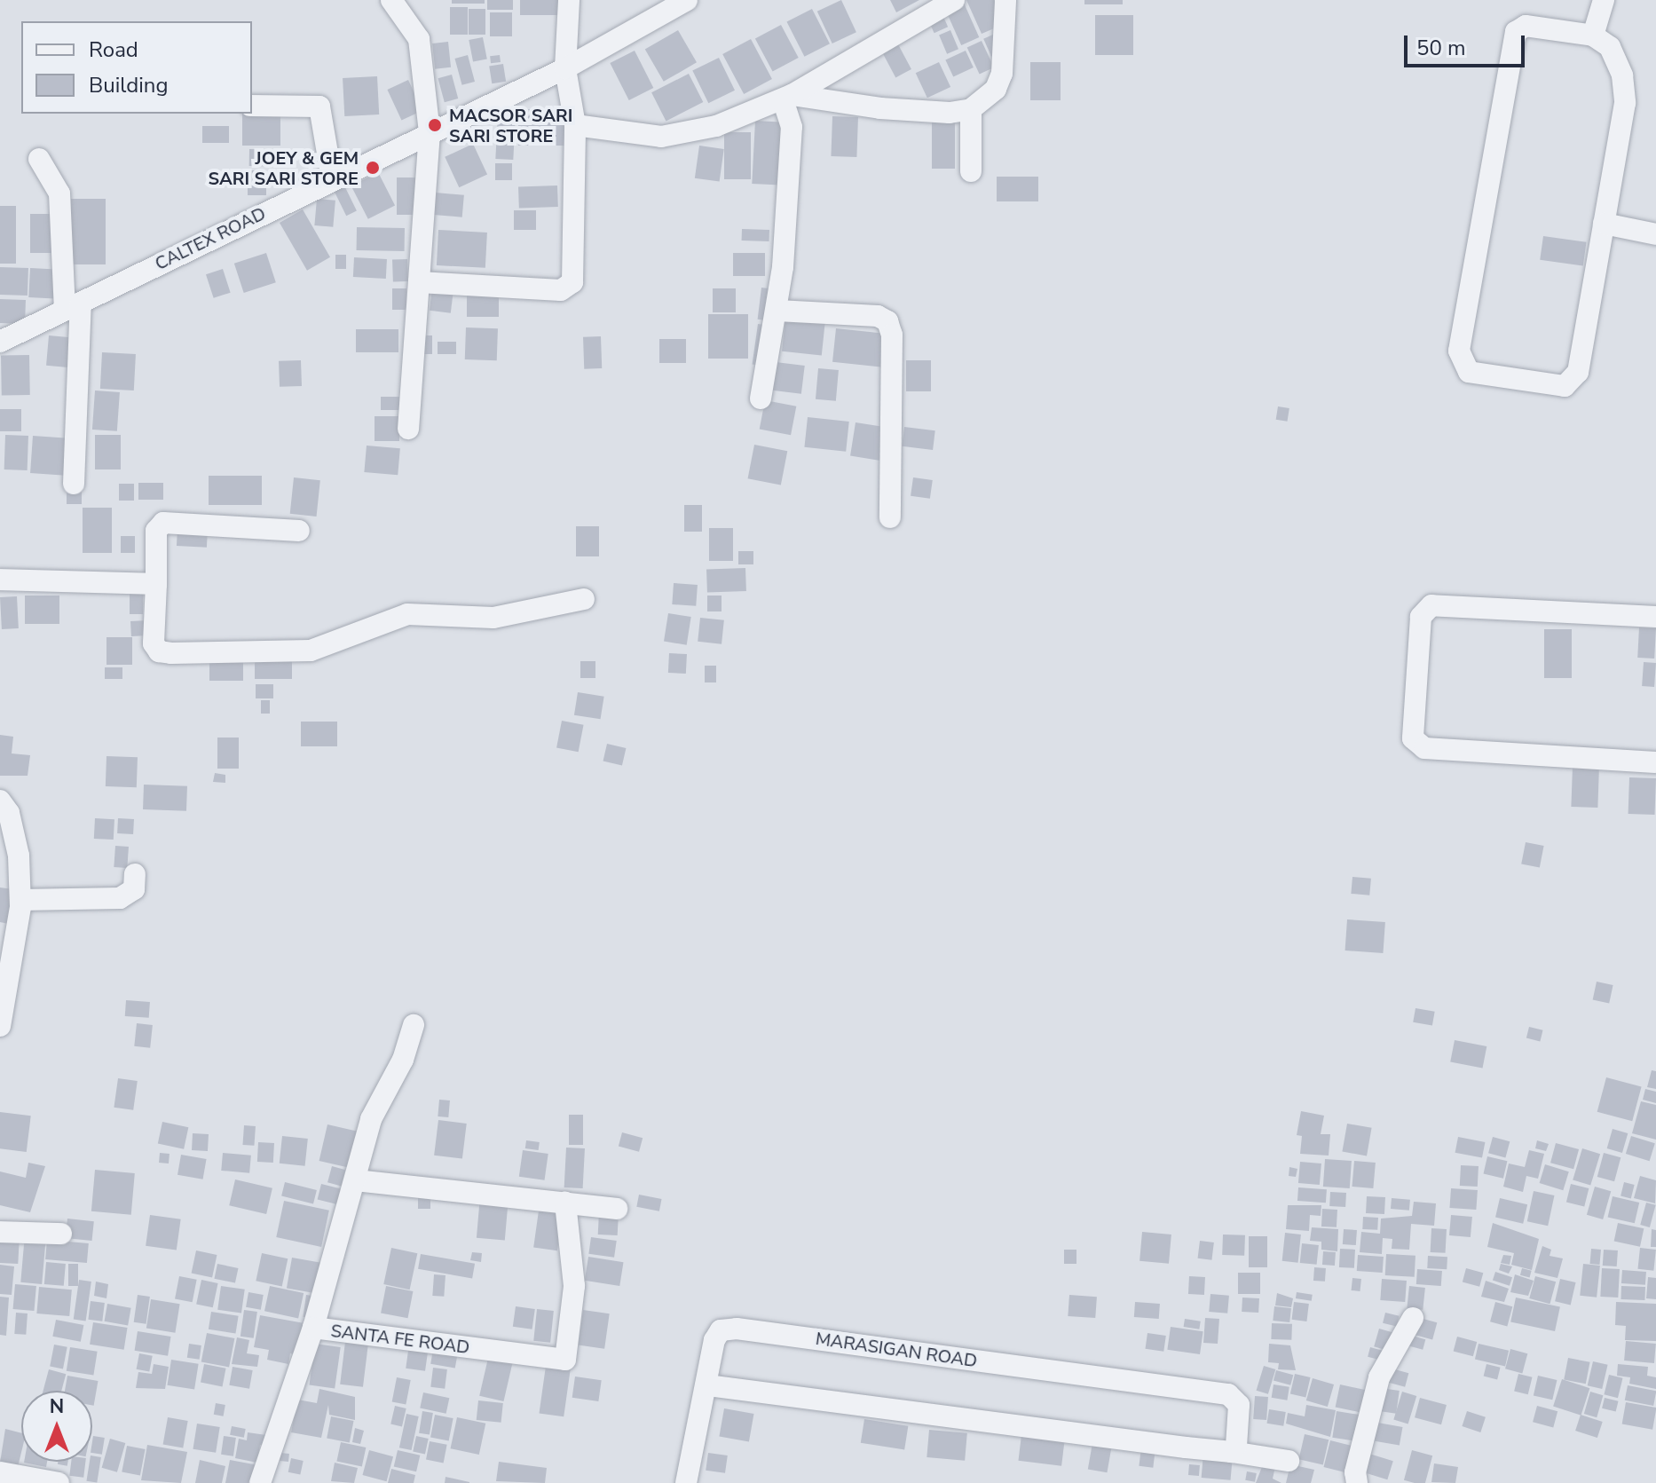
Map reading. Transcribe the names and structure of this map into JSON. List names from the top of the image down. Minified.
{"streets":{"street":["CALTEX ROAD","SANTA FE ROAD","MARASIGAN ROAD"]},"places":["MACSOR SARI SARI STORE","JOEY & GEM SARI SARI STORE"],"legend":["Road","Building"],"scale_bar":"50 m","north":"top"}
